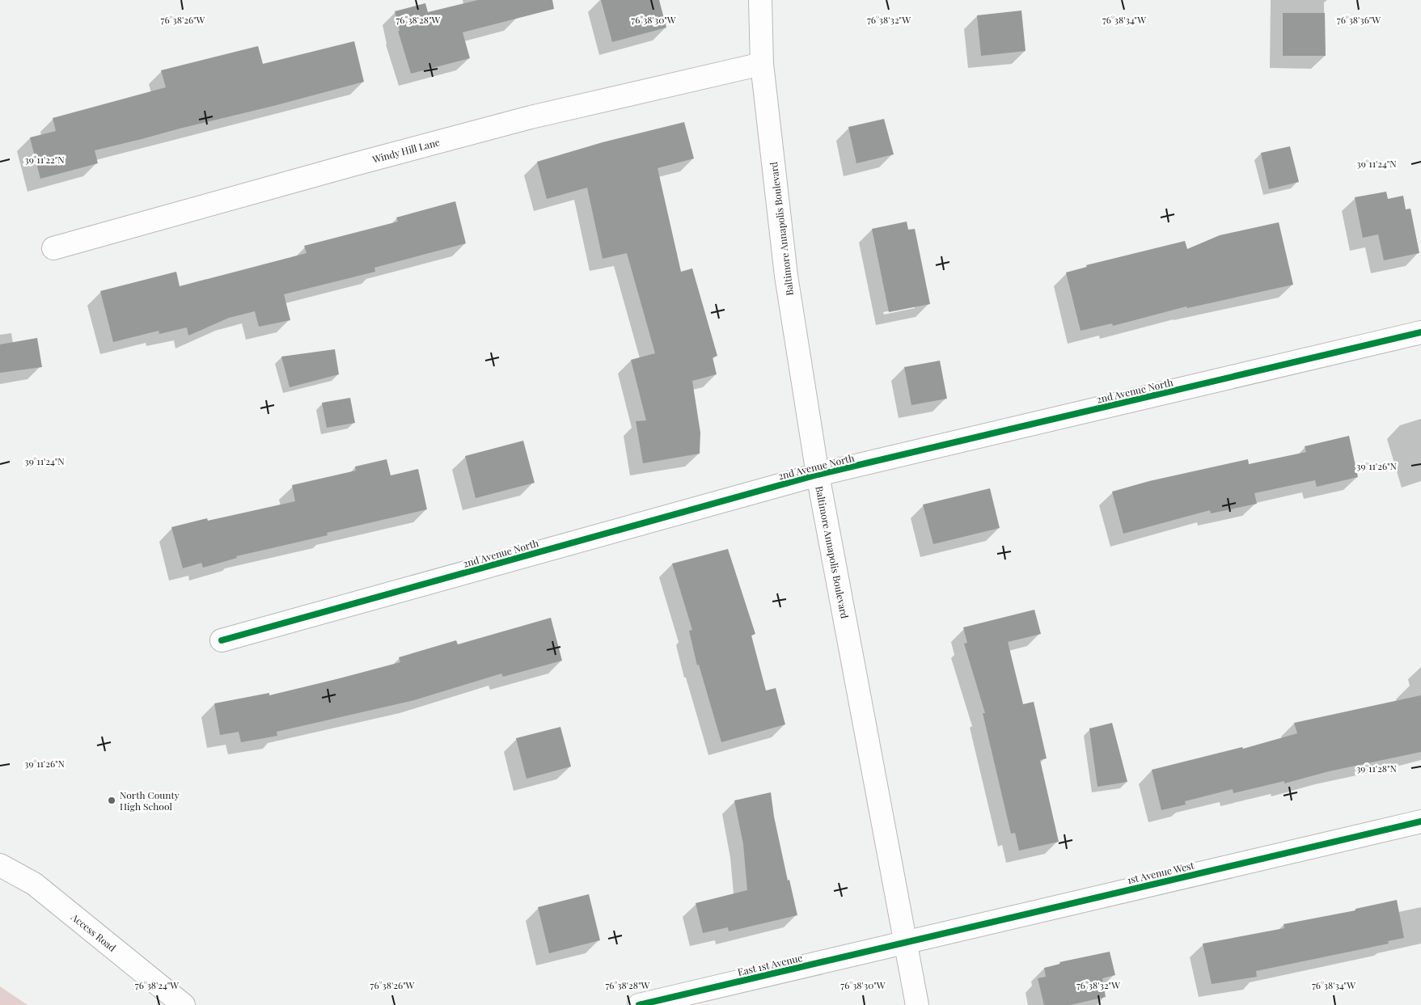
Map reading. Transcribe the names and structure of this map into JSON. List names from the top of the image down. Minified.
{"streets":{"street":["Windy Hill Lane","Baltimore Annapolis Boulevard","2nd Avenue North","1st Avenue West","Access Road","East 1st Avenue"]},"crossings":[["Windy Hill Lane","Baltimore Annapolis Boulevard"],["Baltimore Annapolis Boulevard","2nd Avenue North"],["Baltimore Annapolis Boulevard","1st Avenue West"],["Baltimore Annapolis Boulevard","East 1st Avenue"],["1st Avenue West","East 1st Avenue"]],"places":["North County High School"],"coordinates":["76°38'26\"W","76°38'28\"W","76°38'30\"W","76°38'32\"W","76°38'34\"W","76°38'36\"W","39°11'22\"N","39°11'24\"N","39°11'26\"N","39°11'28\"N","76°38'24\"W"]}
